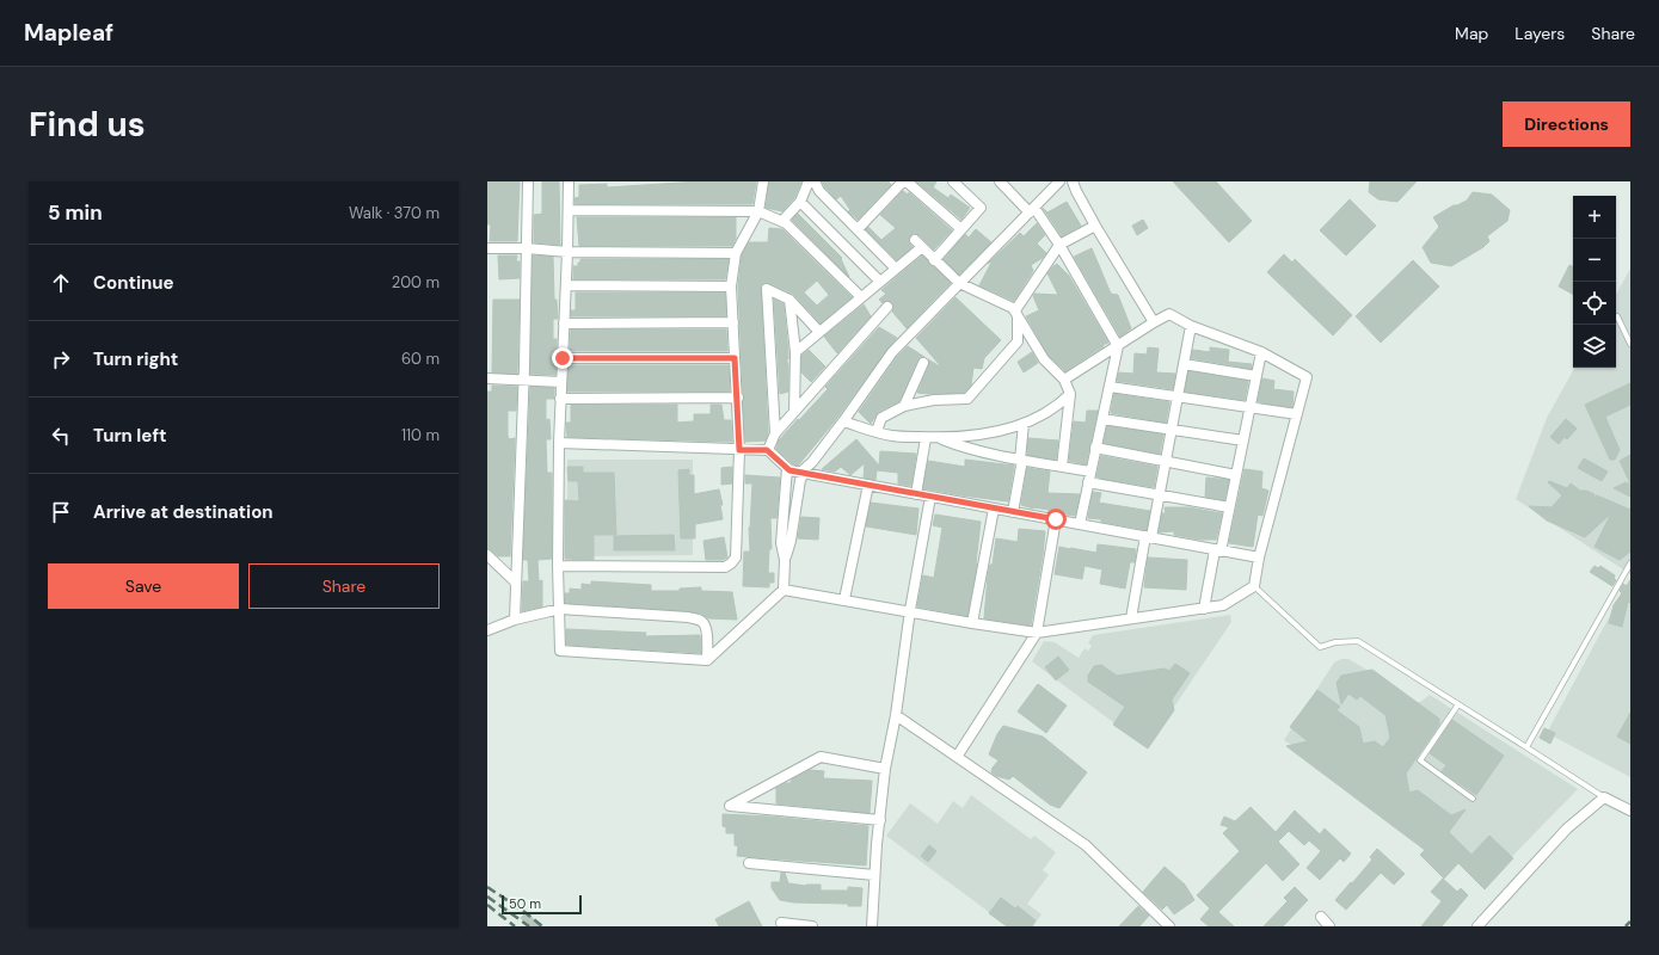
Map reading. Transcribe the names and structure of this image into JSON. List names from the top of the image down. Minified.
{"scale_bar":"50 m","page":{"header":"Mapleaf","nav":["Map","Layers","Share"],"buttons":["Directions",["Save","Share"]],"title":"Find us","heading":["5 min","Walk · 370 m"],"map_buttons":["+","−"],"list":[["Continue","200 m"],["Turn right","60 m"],["Turn left","110 m"],"Arrive at destination"],"scale":"50 m"}}
